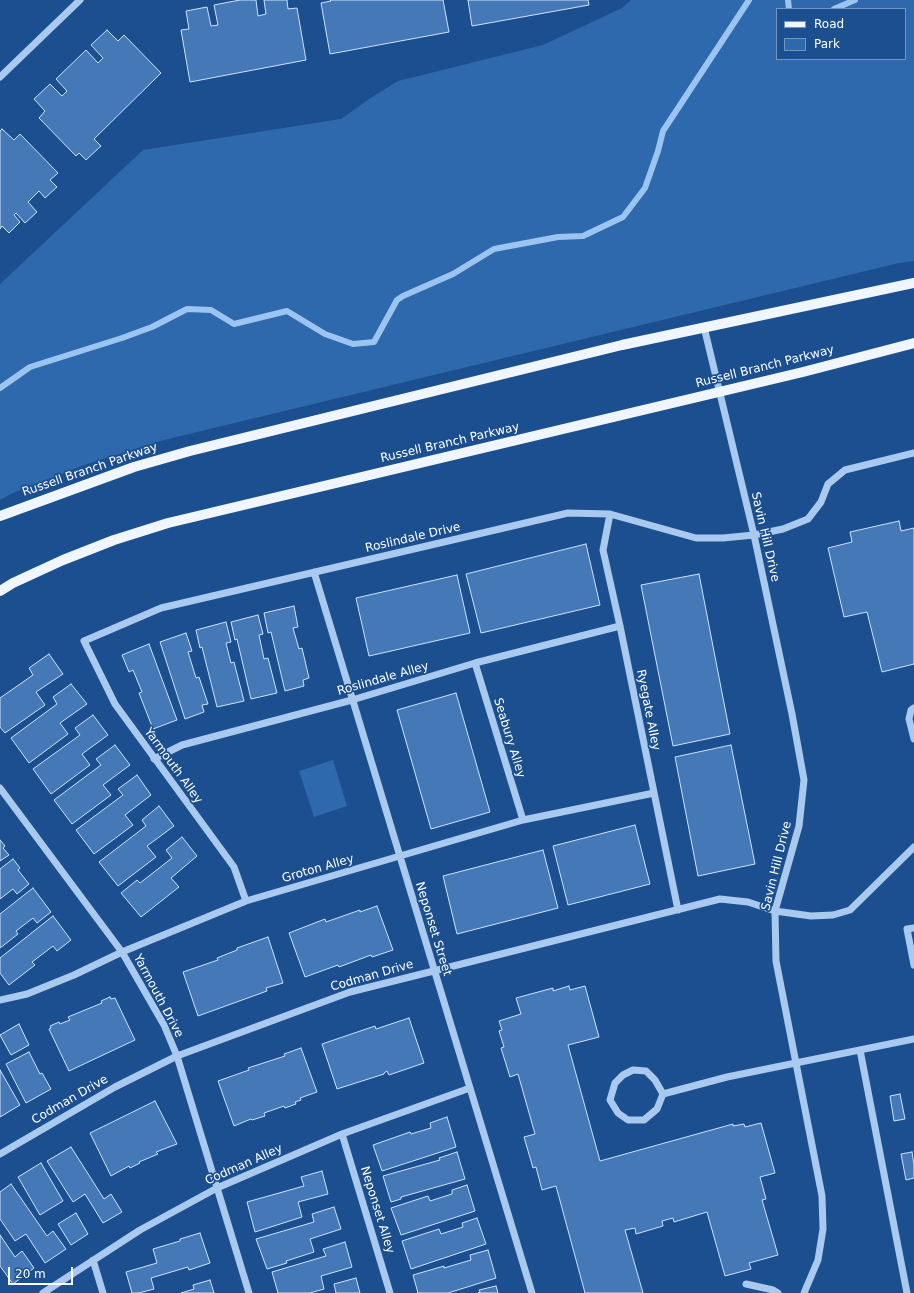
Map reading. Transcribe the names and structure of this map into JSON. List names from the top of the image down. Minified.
{"streets":{"main road":["Russell Branch Parkway"],"street":["Savin Hill Drive","Roslindale Drive","Roslindale Alley","Ryegate Alley","Seabury Alley","Yarmouth Alley","Groton Alley","Neponset Street","Codman Drive","Yarmouth Drive","Codman Alley","Neponset Alley"]},"crossings":[["Russell Branch Parkway","Savin Hill Drive"],["Savin Hill Drive","Roslindale Drive"],["Savin Hill Drive","Codman Drive"],["Roslindale Drive","Ryegate Alley"],["Roslindale Drive","Yarmouth Alley"],["Roslindale Drive","Neponset Street"],["Roslindale Alley","Ryegate Alley"],["Roslindale Alley","Seabury Alley"],["Roslindale Alley","Yarmouth Alley"],["Roslindale Alley","Neponset Street"],["Ryegate Alley","Groton Alley"],["Ryegate Alley","Codman Drive"],["Seabury Alley","Groton Alley"],["Yarmouth Alley","Groton Alley"],["Groton Alley","Neponset Street"],["Groton Alley","Yarmouth Drive"],["Neponset Street","Codman Drive"],["Neponset Street","Codman Alley"],["Codman Drive","Yarmouth Drive"],["Yarmouth Drive","Codman Alley"],["Codman Alley","Neponset Alley"]],"legend":["Road","Park"],"scale_bar":"20 m"}
